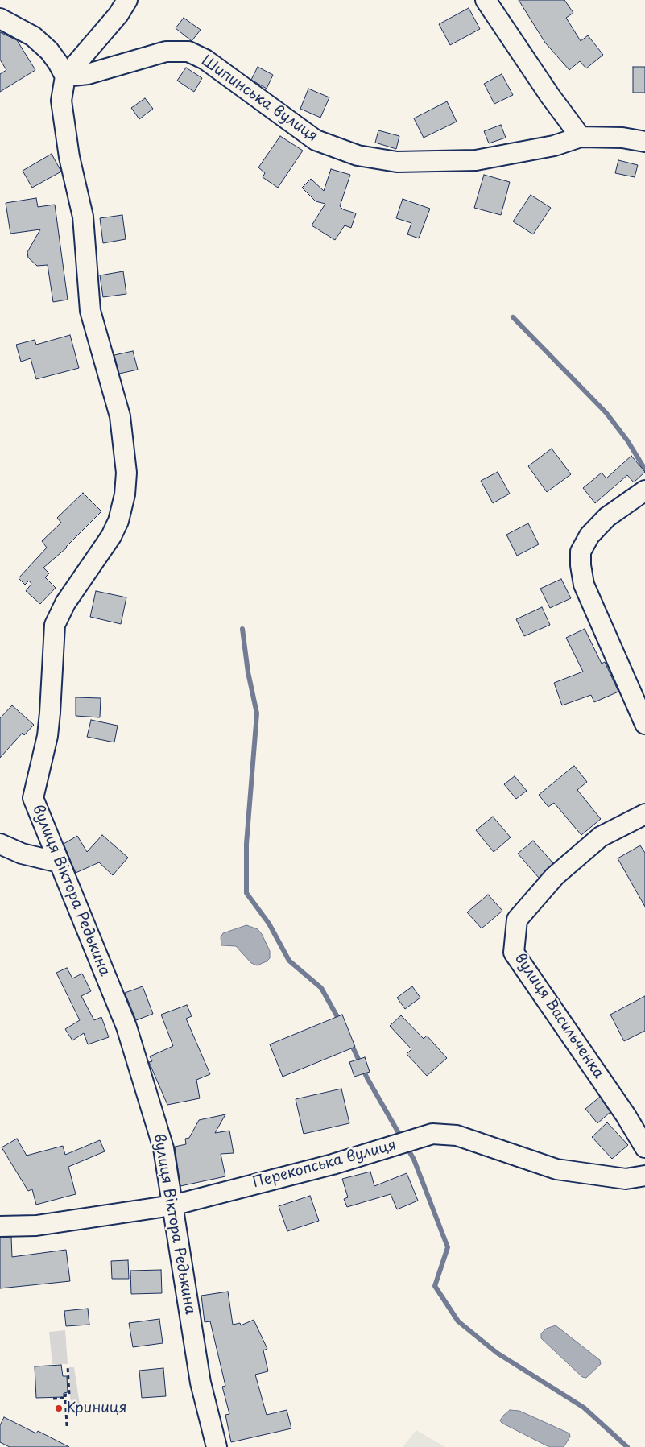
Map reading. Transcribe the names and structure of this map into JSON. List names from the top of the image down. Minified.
{"streets":{"street":["Шипинська вулиця","вулиця Віктора Редькина","вулиця Васильченка","Перекопська вулиця"]},"crossings":[["Шипинська вулиця","вулиця Віктора Редькина"],["вулиця Віктора Редькина","Перекопська вулиця"]],"places":["Криниця"]}
